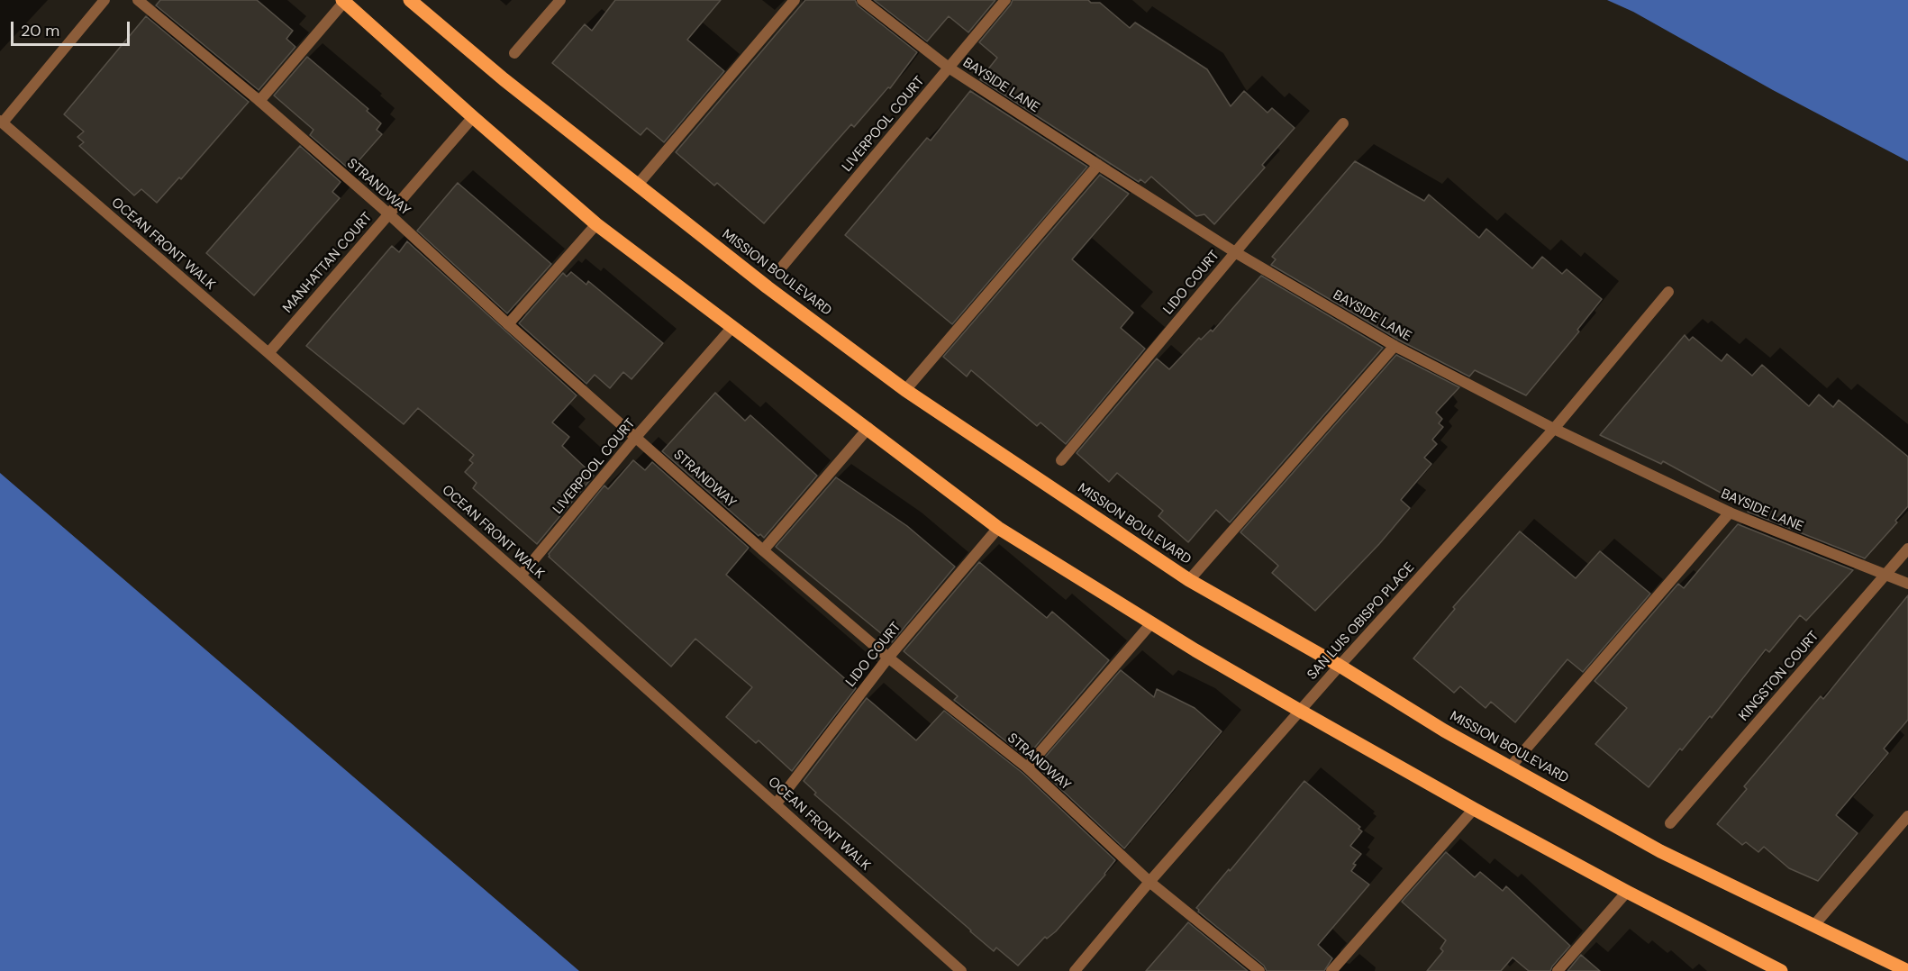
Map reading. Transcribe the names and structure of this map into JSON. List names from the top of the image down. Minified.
{"streets":{"main road":["MISSION BOULEVARD"],"street":["BAYSIDE LANE","LIVERPOOL COURT","STRANDWAY","OCEAN FRONT WALK","MANHATTAN COURT","LIDO COURT","SAN LUIS OBISPO PLACE","KINGSTON COURT"]},"crossings":[["BAYSIDE LANE","LIVERPOOL COURT"],["BAYSIDE LANE","LIDO COURT"],["BAYSIDE LANE","SAN LUIS OBISPO PLACE"],["BAYSIDE LANE","KINGSTON COURT"],["LIVERPOOL COURT","STRANDWAY"],["LIVERPOOL COURT","OCEAN FRONT WALK"],["STRANDWAY","MANHATTAN COURT"],["STRANDWAY","LIDO COURT"],["STRANDWAY","SAN LUIS OBISPO PLACE"],["OCEAN FRONT WALK","MANHATTAN COURT"],["OCEAN FRONT WALK","LIDO COURT"],["MISSION BOULEVARD","SAN LUIS OBISPO PLACE"]],"scale_bar":"20 m"}
